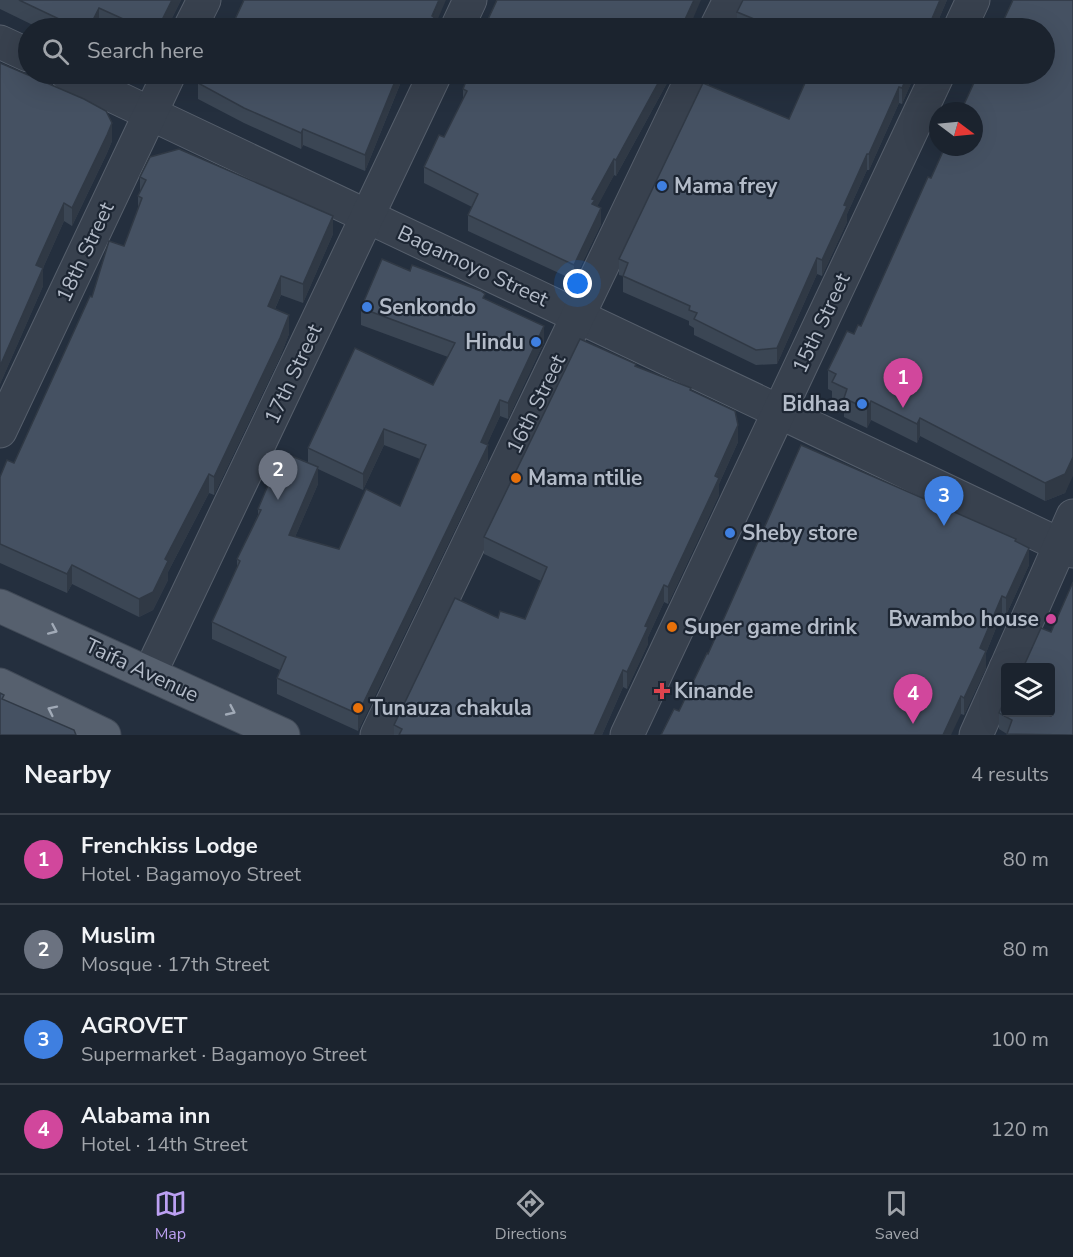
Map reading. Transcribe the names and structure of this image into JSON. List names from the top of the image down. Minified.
{"streets":{"main road":["Taifa Avenue"],"street":["18th Street","Bagamoyo Street","15th Street","17th Street","16th Street"]},"crossings":[["18th Street","Bagamoyo Street"],["Bagamoyo Street","15th Street"],["Bagamoyo Street","17th Street"],["Bagamoyo Street","16th Street"],["17th Street","Taifa Avenue"]],"places":{"other":["Mama frey","Senkondo","Hindu","Bidhaa","Mama ntilie","Sheby store","Bwambo house","Super game drink","Tunauza chakula"],"health":["Kinande"]},"north":"right","page":{"search":"Search here","pins":["1","2","3","4"],"heading":["Nearby","4 results"],"list":[{"mark":"1","name":"Frenchkiss Lodge","note":"Hotel · Bagamoyo Street","value":"80 m"},{"mark":"2","name":"Muslim","note":"Mosque · 17th Street","value":"80 m"},{"mark":"3","name":"AGROVET","note":"Supermarket · Bagamoyo Street","value":"100 m"},{"mark":"4","name":"Alabama inn","note":"Hotel · 14th Street","value":"120 m"}],"nav":["Map","Directions","Saved"]}}
